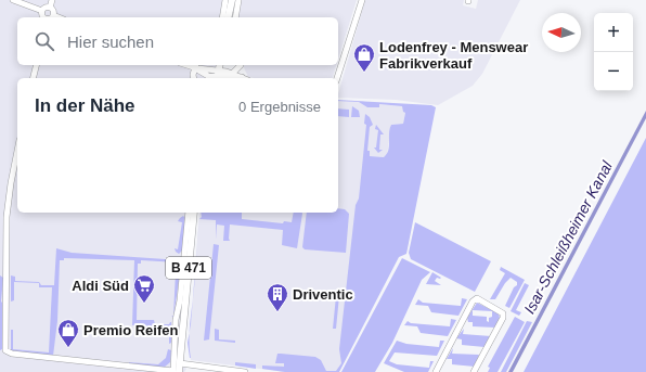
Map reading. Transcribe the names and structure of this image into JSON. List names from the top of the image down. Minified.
{"streets":{"main road":["B 471"]},"water":["Isar-Schleißheimer Kanal"],"places":{"shop":["Lodenfrey - Menswear Fabrikverkauf","Premio Reifen"],"supermarket":["Aldi Süd"],"building":["Driventic"]},"north":"left","page":{"map_buttons":["+","−"],"search":"Hier suchen","heading":["In der Nähe","0 Ergebnisse"]}}
